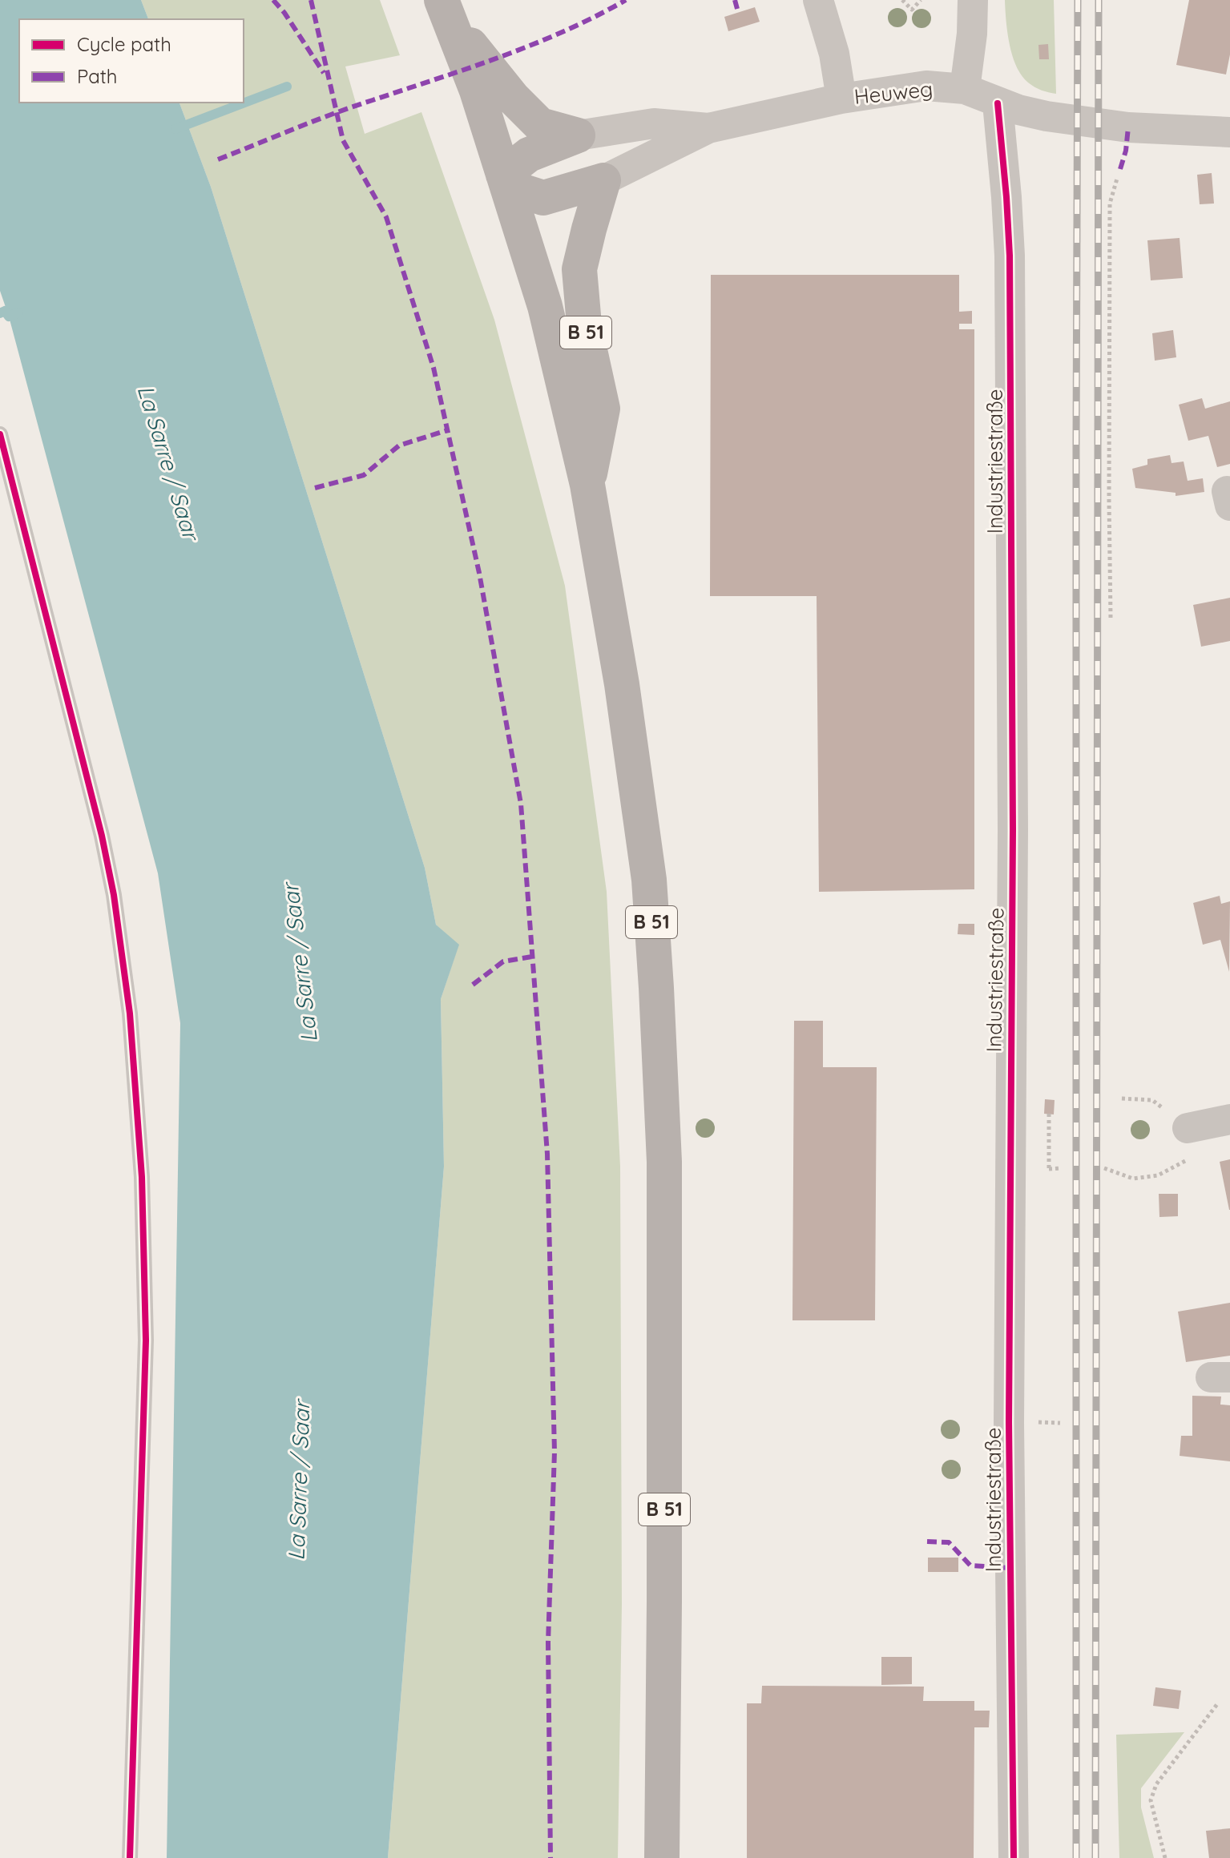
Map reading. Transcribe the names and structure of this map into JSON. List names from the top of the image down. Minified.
{"streets":{"main road":["B 51"],"street":["Heuweg","Industriestraße"]},"crossings":[["Heuweg","B 51"],["Heuweg","Industriestraße"]],"water":["La Sarre / Saar"],"legend":["Cycle path","Path"]}
